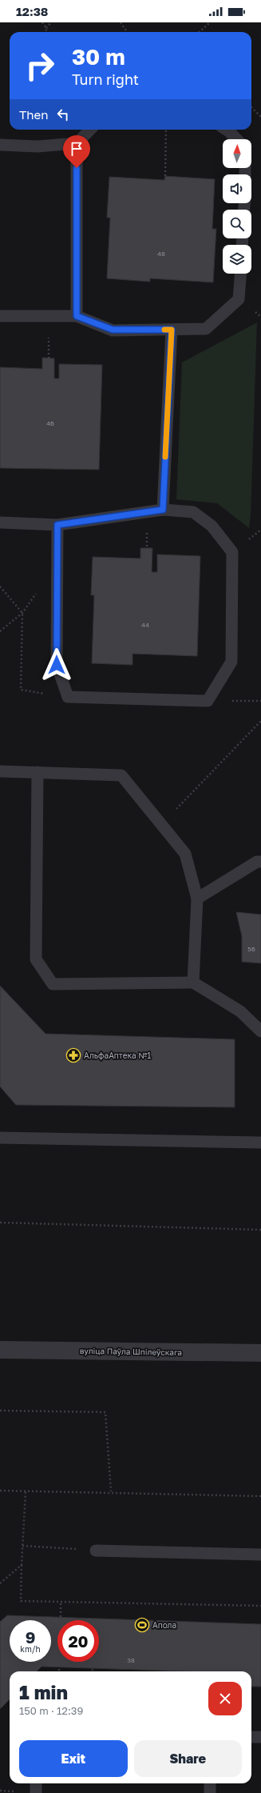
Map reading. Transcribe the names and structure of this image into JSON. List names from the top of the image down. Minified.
{"streets":{"street":["вуліца Паўла Шпілеўскага"]},"places":{"pharmacy":["АльфаАптека №1"],"sports":["Апола"]},"house_numbers":["48","46","44","56","38"],"north":"top","page":{"status":"12:38","turn":["30 m","Turn right"],"then":"Then","speed":"9 km/h","limit":"20","heading":["1 min","150 m · 12:39"],"buttons":["Exit","Share"]}}
